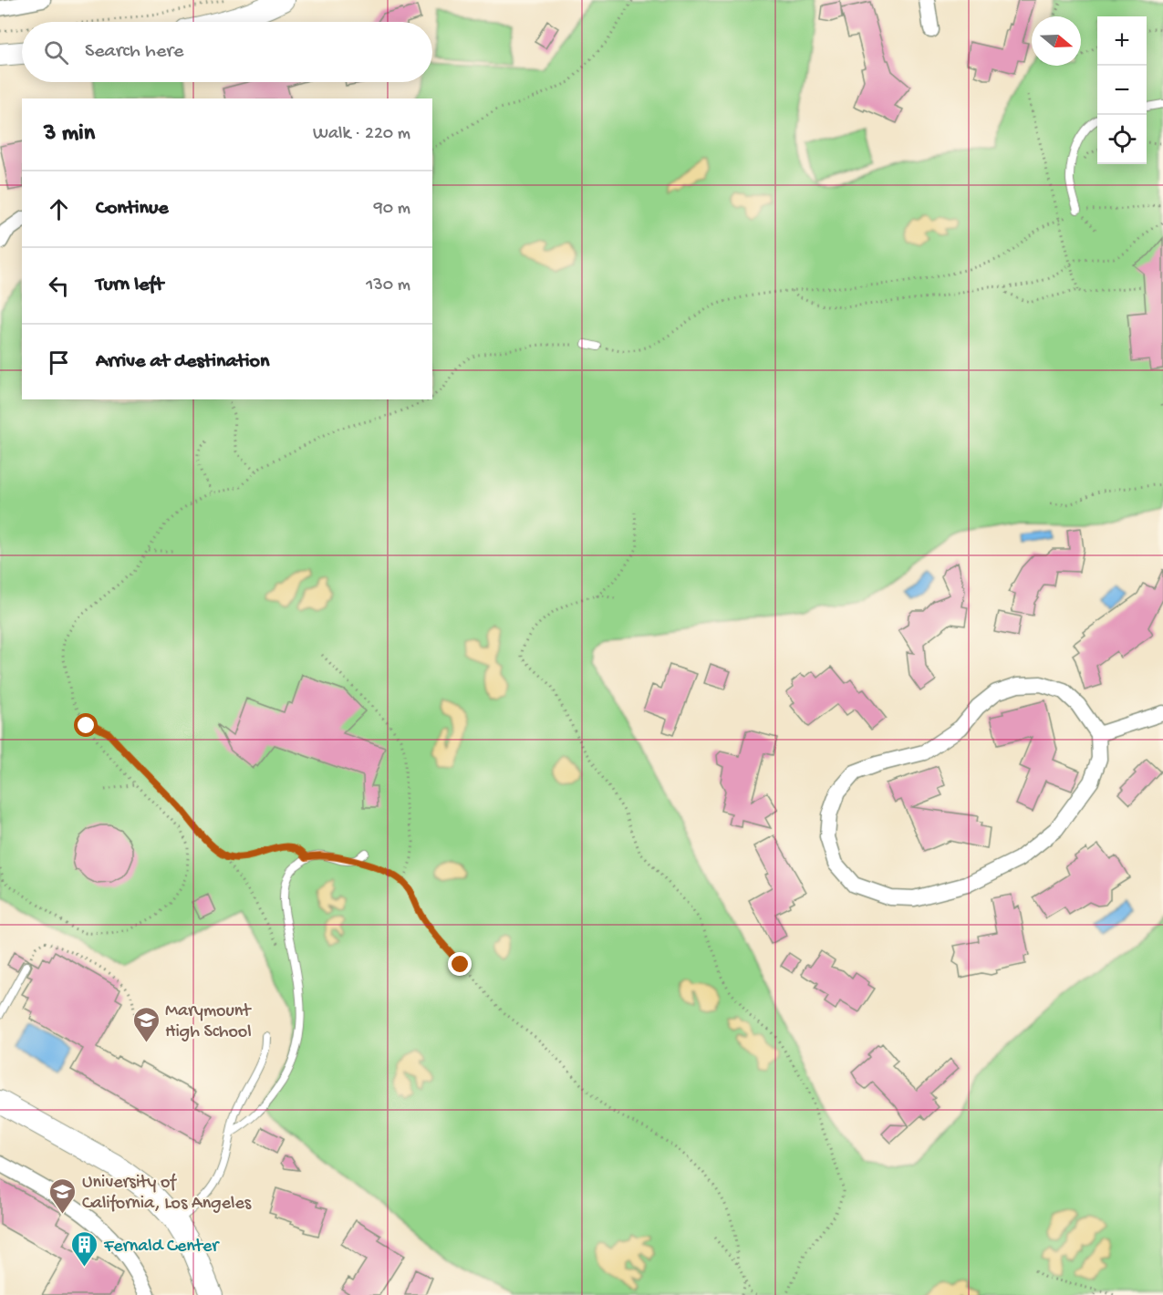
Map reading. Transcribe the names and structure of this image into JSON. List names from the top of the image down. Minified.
{"places":{"school or university":["Marymount High School","University of California, Los Angeles"],"building":["Fernald Center"]},"north":"right","page":{"map_buttons":["+","−"],"search":"Search here","heading":["3 min","Walk · 220 m"],"list":[["Continue","90 m"],["Turn left","130 m"],"Arrive at destination"]}}
